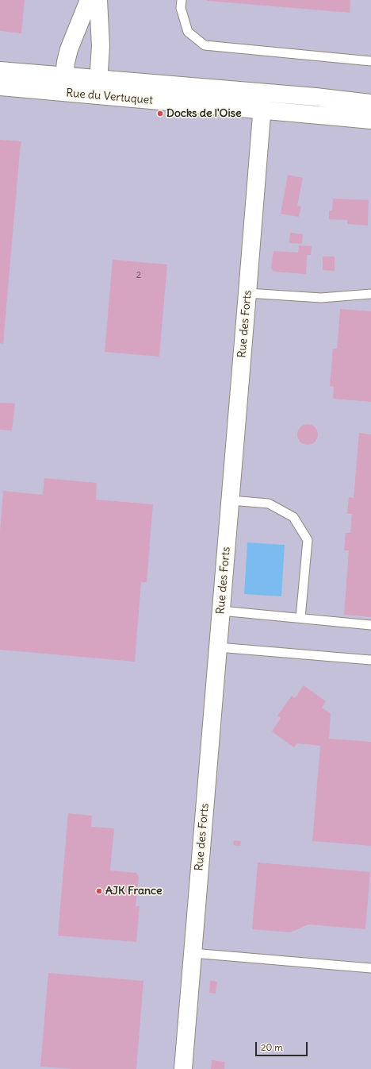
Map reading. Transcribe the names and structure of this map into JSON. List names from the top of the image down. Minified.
{"streets":{"street":["Rue du Vertuquet","Rue des Forts"]},"crossings":[["Rue du Vertuquet","Rue des Forts"]],"places":["Docks de l'Oise","AJK France"],"house_numbers":["2"],"scale_bar":"20 m"}
